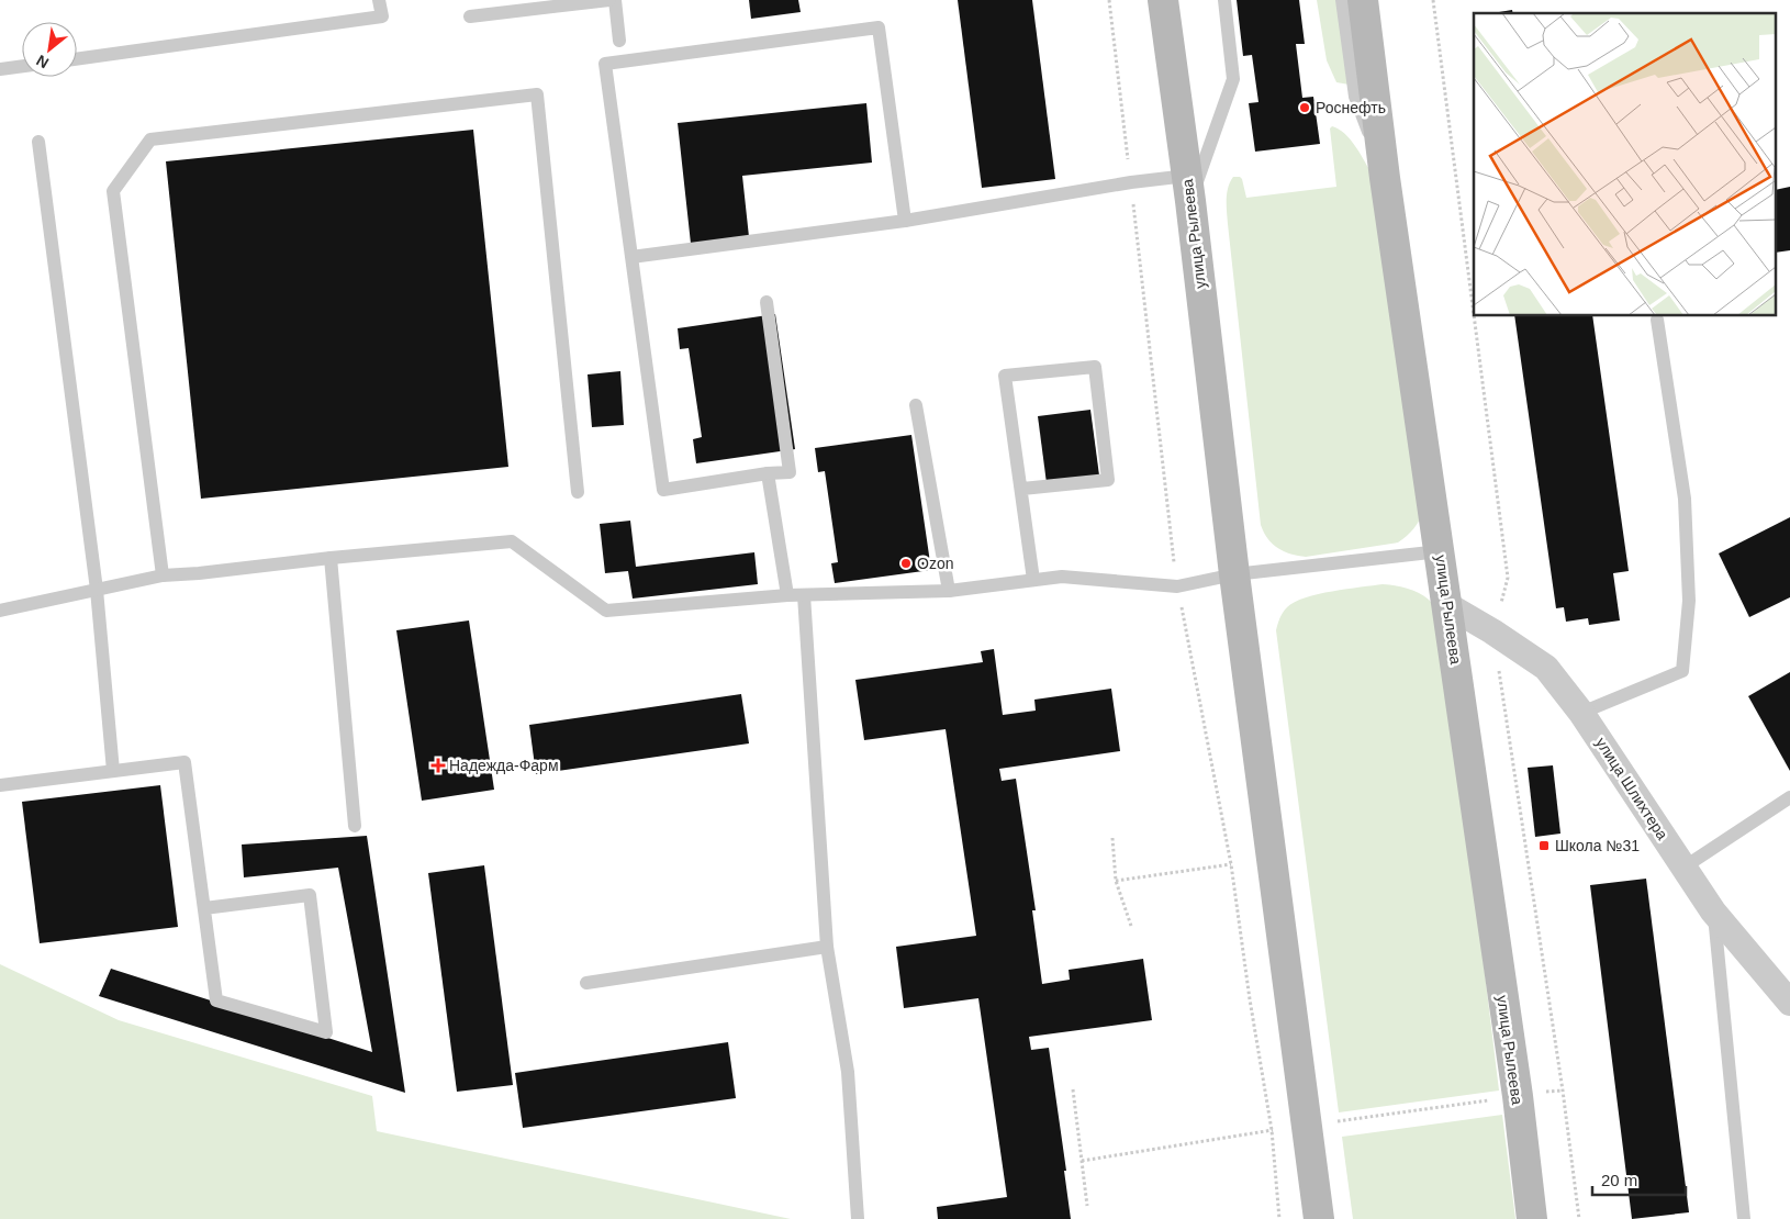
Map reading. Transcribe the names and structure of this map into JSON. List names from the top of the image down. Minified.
{"streets":{"main road":["улица Рылеева"],"street":["улица Шлихтера"]},"crossings":[["улица Рылеева","улица Шлихтера"]],"places":{"other":["Роснефть","Ozon"],"health":["Надежда-Фарм"],"transit":["Школа №31"]},"scale_bar":"20 m","north":"bottom left"}
